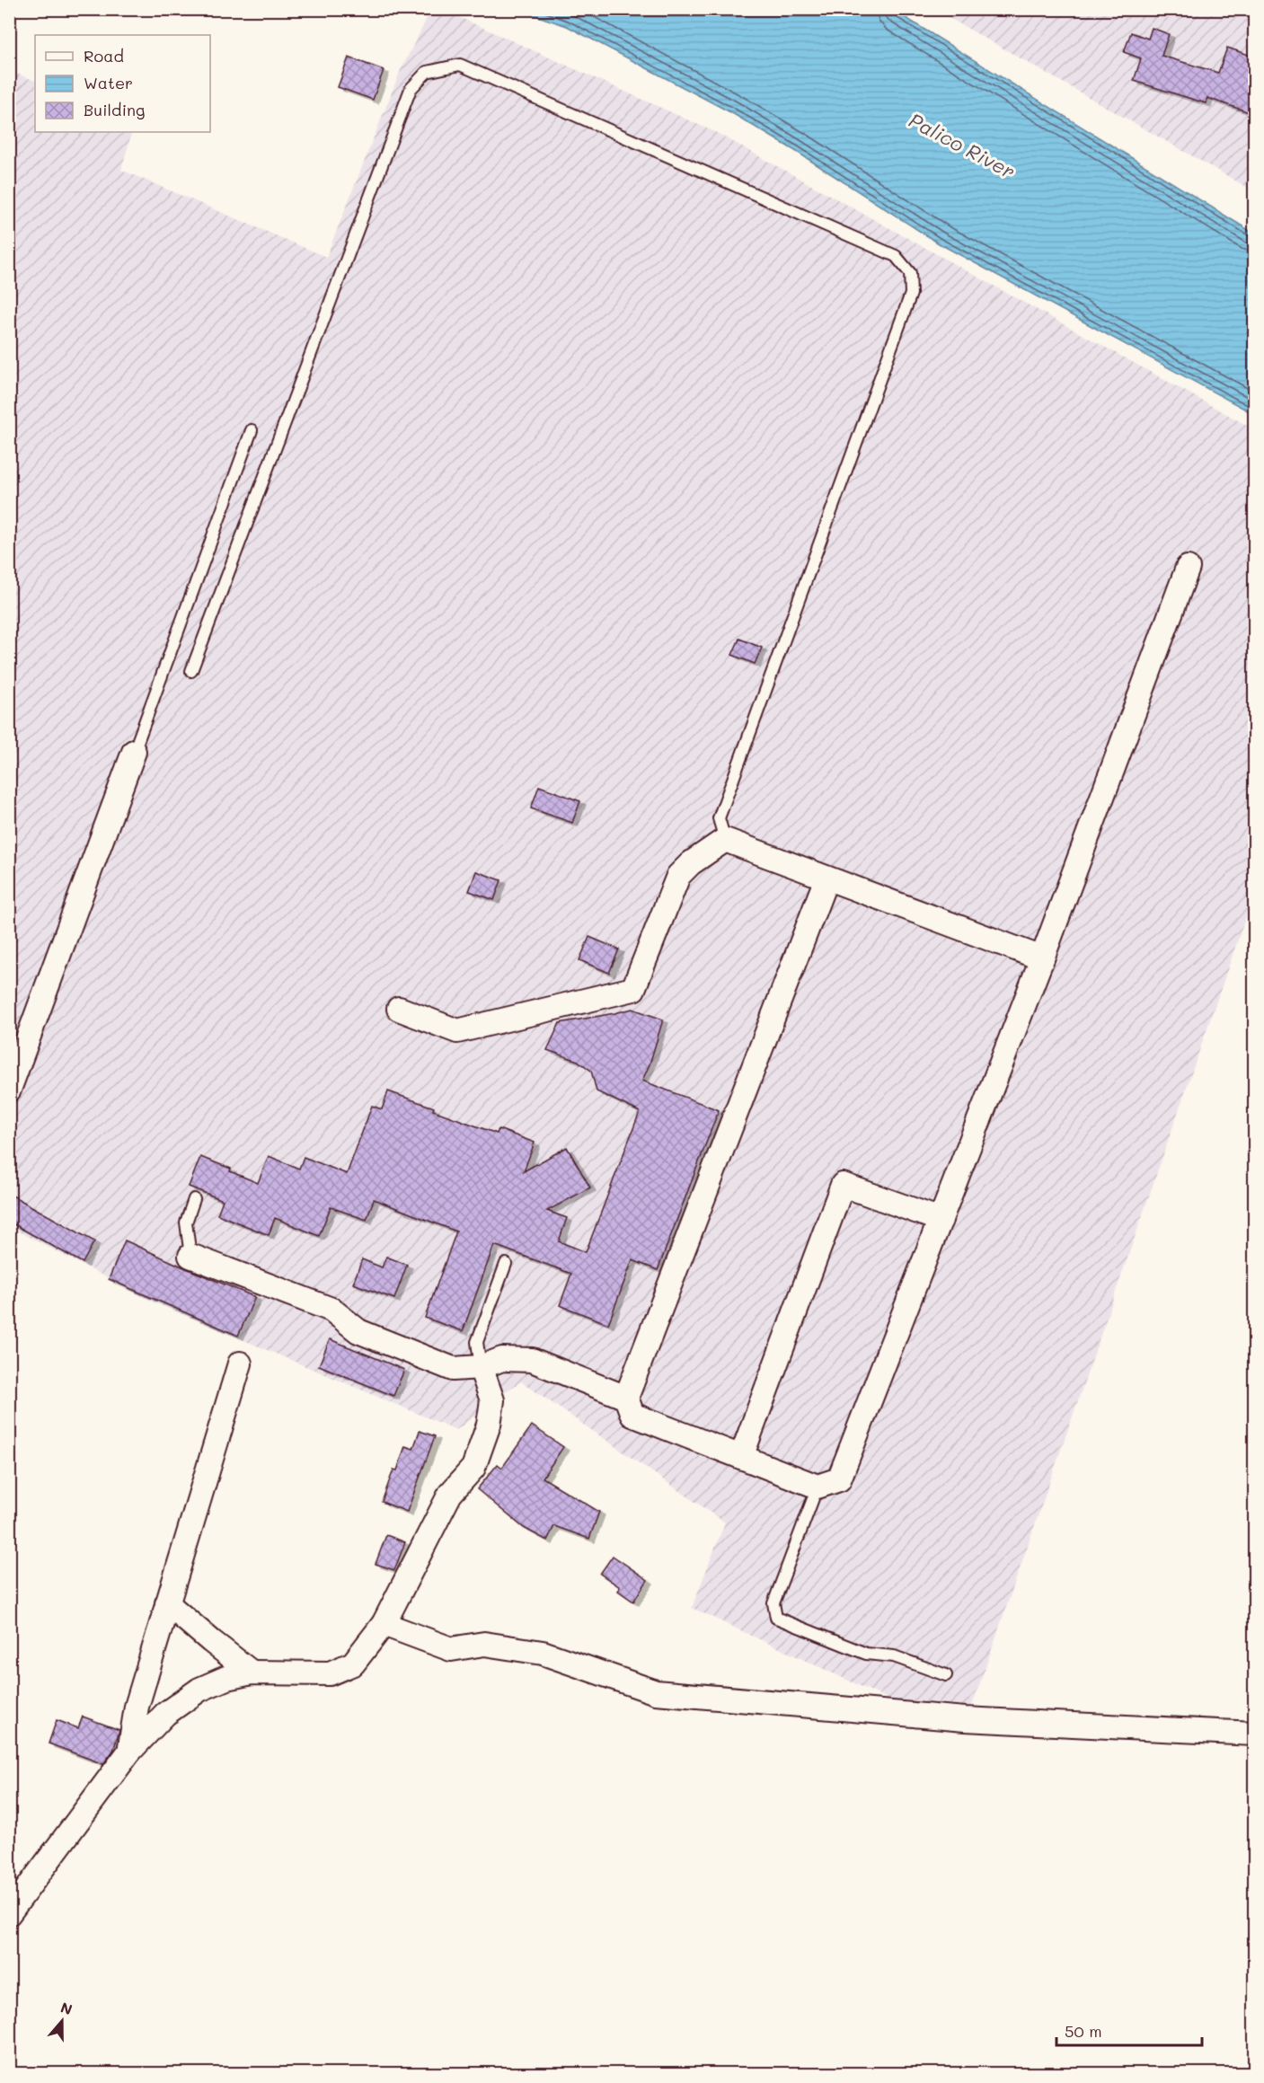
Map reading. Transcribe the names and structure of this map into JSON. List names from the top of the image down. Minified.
{"water":["Palico River"],"legend":["Road","Water","Building"],"scale_bar":"50 m","north":"top"}
